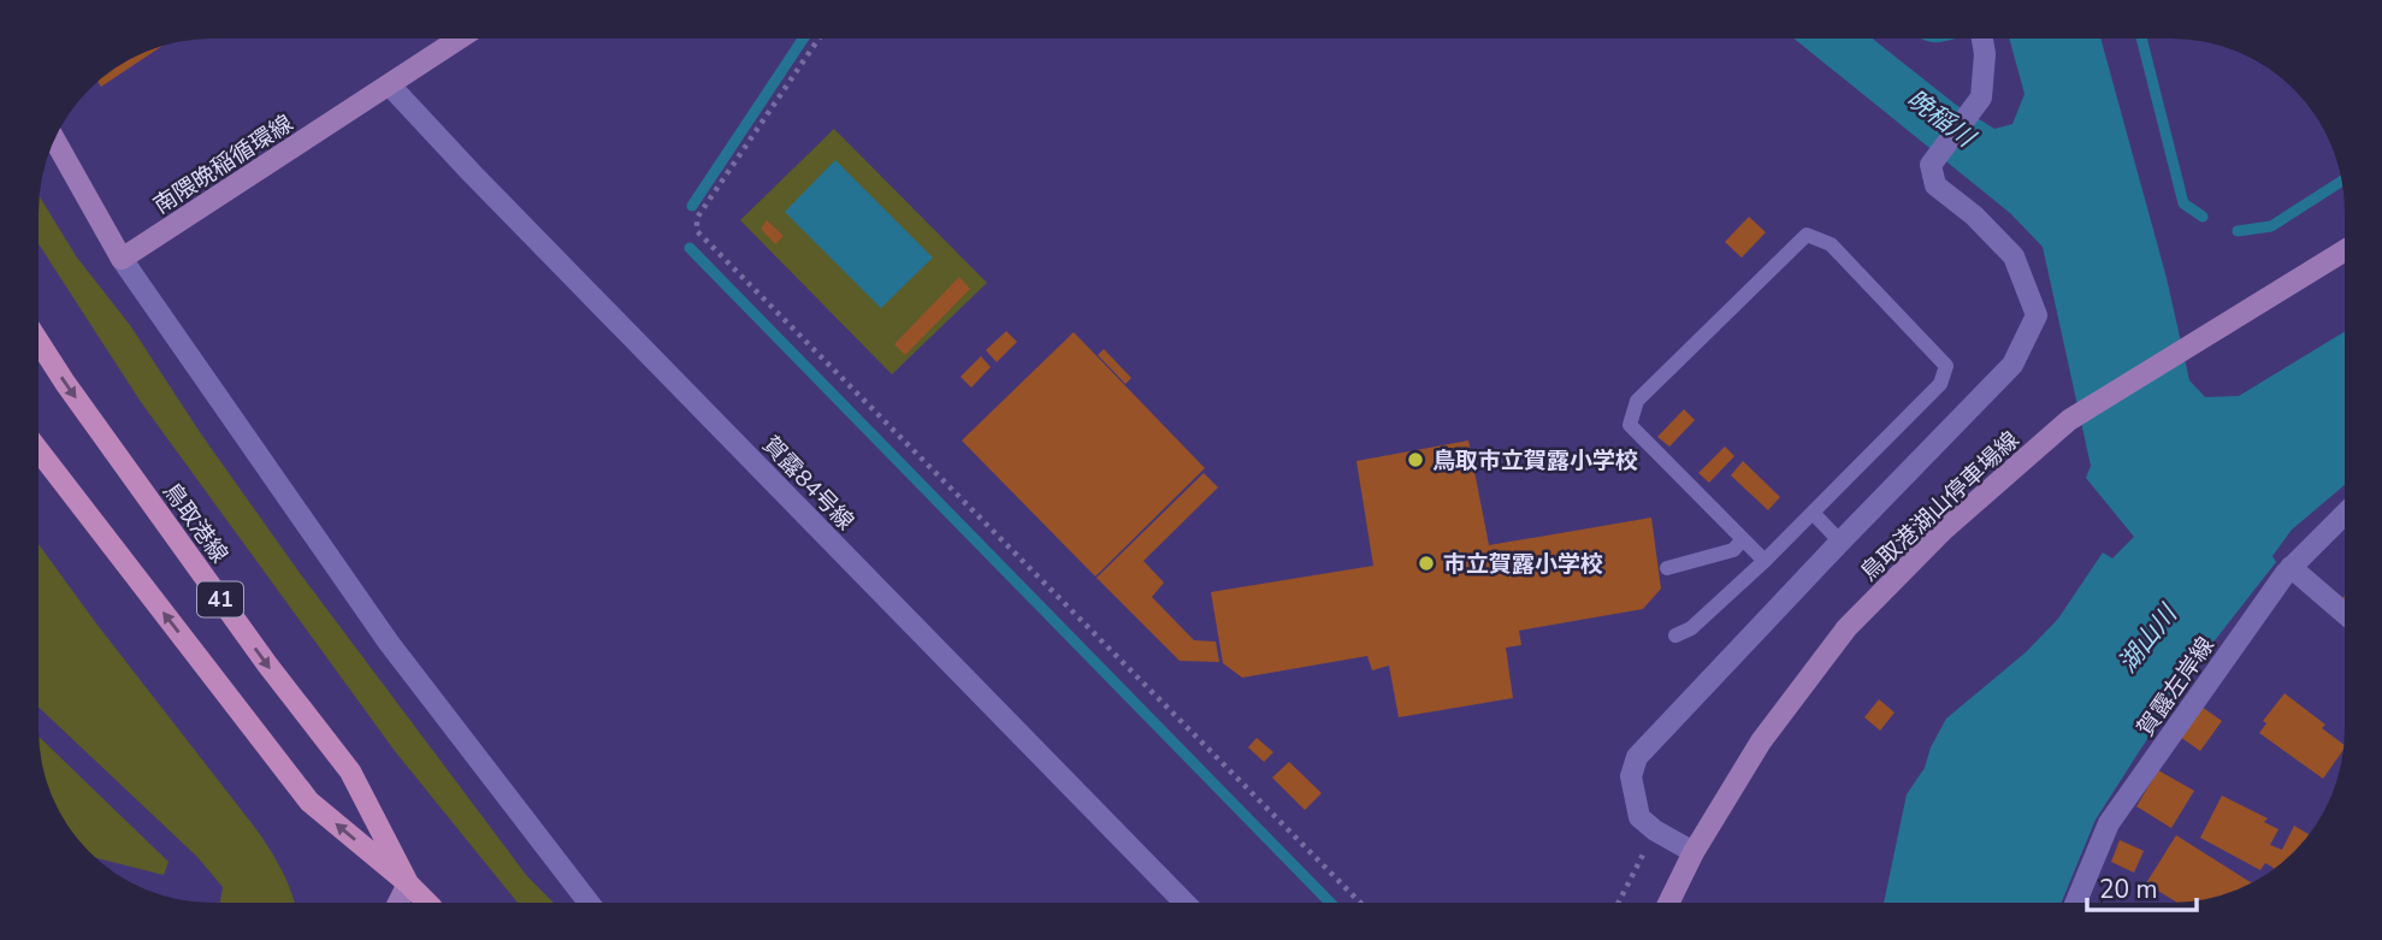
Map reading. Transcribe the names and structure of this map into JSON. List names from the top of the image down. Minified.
{"streets":{"main road":["南隈晩稲循環線","鳥取港湖山停車場線","鳥取港線","41"],"street":["賀露84号線","賀露左岸線"]},"crossings":[["南隈晩稲循環線","賀露84号線"]],"water":["晩稲川","湖山川"],"places":["鳥取市立賀露小学校","市立賀露小学校"],"scale_bar":"20 m"}
